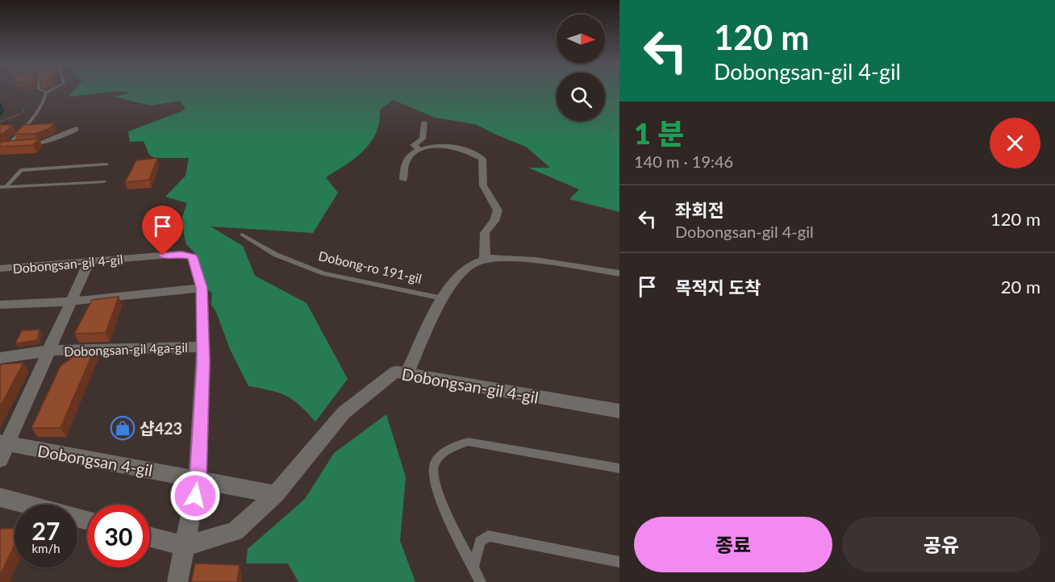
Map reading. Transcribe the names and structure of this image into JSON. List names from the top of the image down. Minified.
{"streets":{"street":["Dobongsan-gil 4-gil","Dobongsan-gil 4ga-gil","Dobongsan 4-gil"],"lane":["Dobong-ro 191-gil"]},"crossings":[["Dobongsan-gil 4-gil","Dobongsan-gil 4ga-gil"],["Dobongsan-gil 4-gil","Dobongsan 4-gil"],["Dobongsan-gil 4ga-gil","Dobongsan 4-gil"]],"places":{"shop":["샵423"]},"north":"right","page":{"turn":["120 m","Dobongsan-gil 4-gil"],"heading":["1 분","140 m · 19:46"],"list":[{"name":"좌회전","note":"Dobongsan-gil 4-gil","value":"120 m"},{"name":"목적지 도착","value":"20 m"}],"speed":"27 km/h","limit":"30","buttons":["종료","공유"]}}
